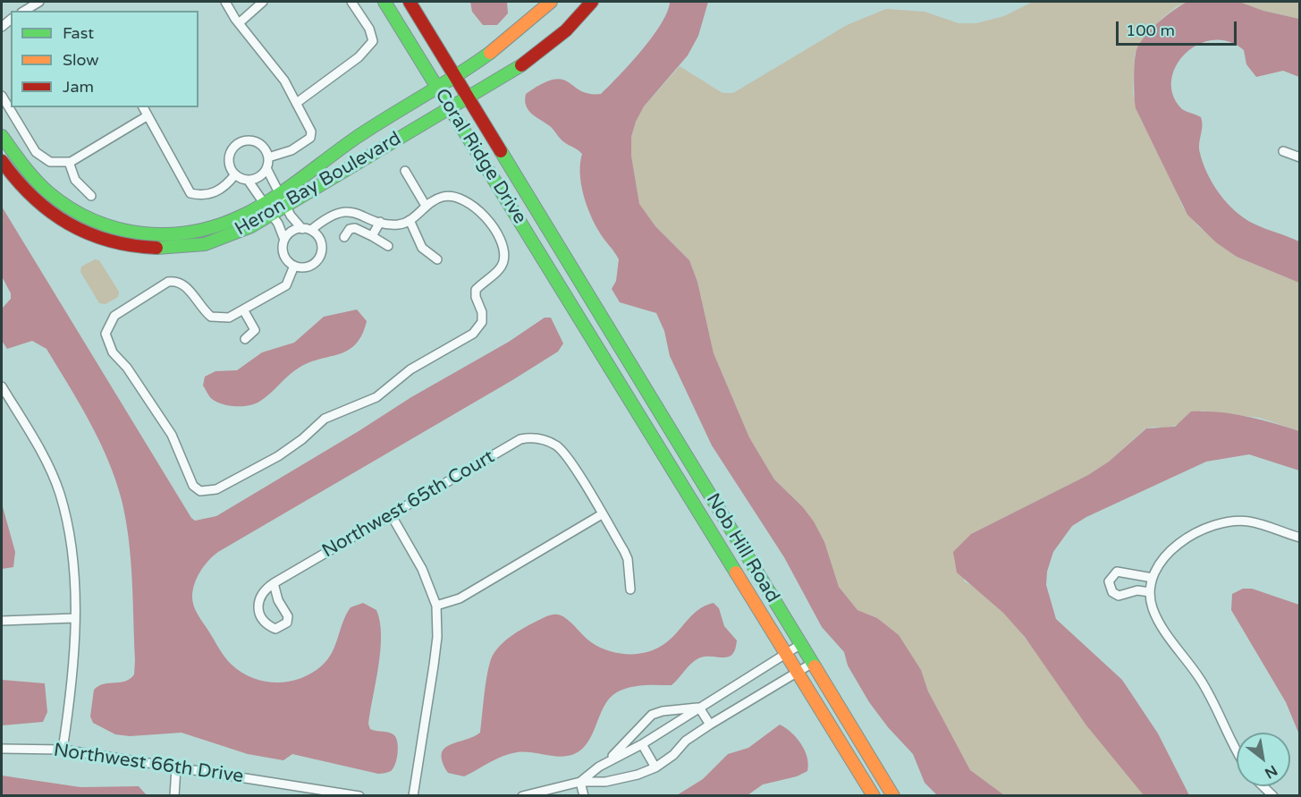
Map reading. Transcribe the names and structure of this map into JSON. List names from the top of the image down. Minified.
{"streets":{"main road":["Coral Ridge Drive","Heron Bay Boulevard","Nob Hill Road"],"street":["Northwest 65th Court","Northwest 66th Drive"]},"crossings":[["Coral Ridge Drive","Heron Bay Boulevard"],["Coral Ridge Drive","Nob Hill Road"]],"legend":["Fast","Slow","Jam"],"scale_bar":"100 m","north":"bottom right"}
